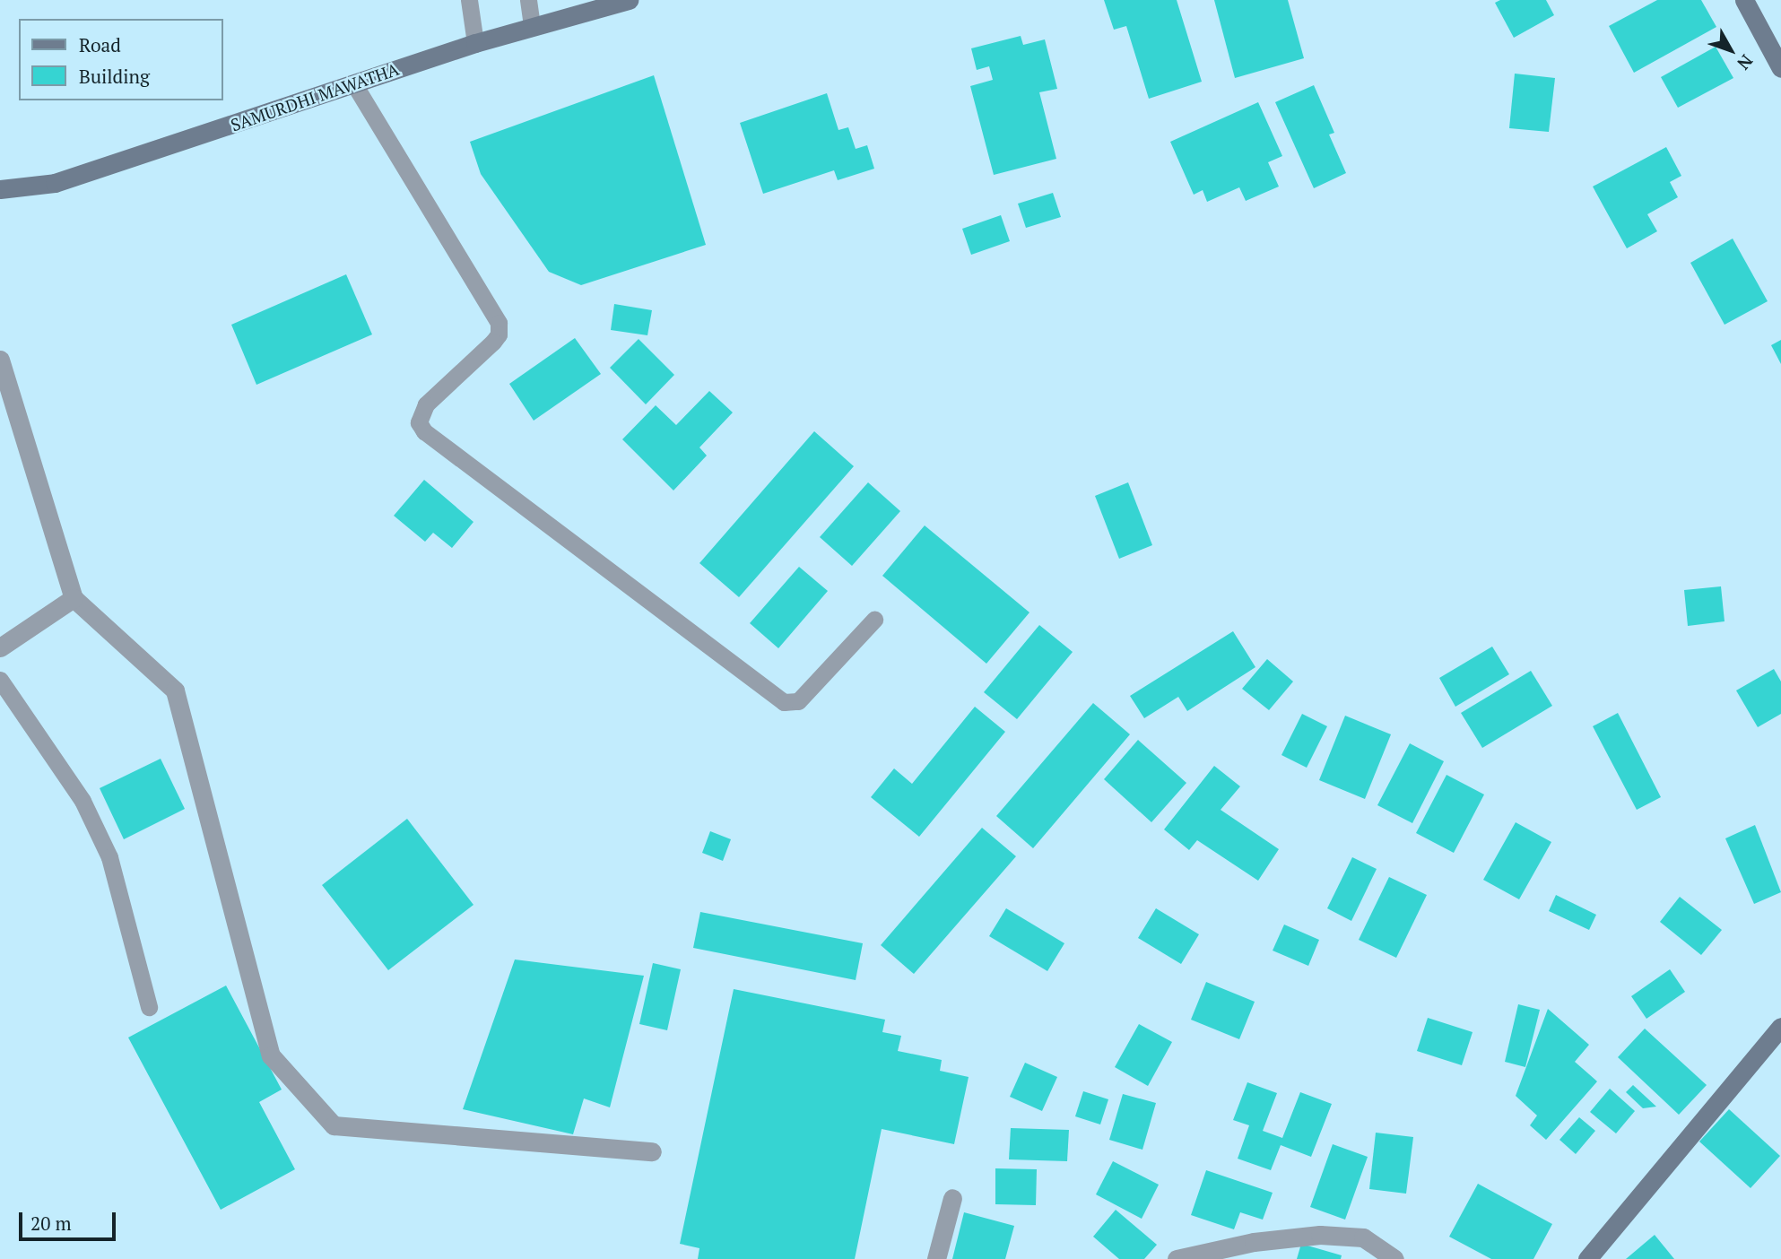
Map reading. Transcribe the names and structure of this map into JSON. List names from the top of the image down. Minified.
{"streets":{"main road":["SAMURDHI MAWATHA"]},"legend":["Road","Building"],"scale_bar":"20 m","north":"bottom right"}
